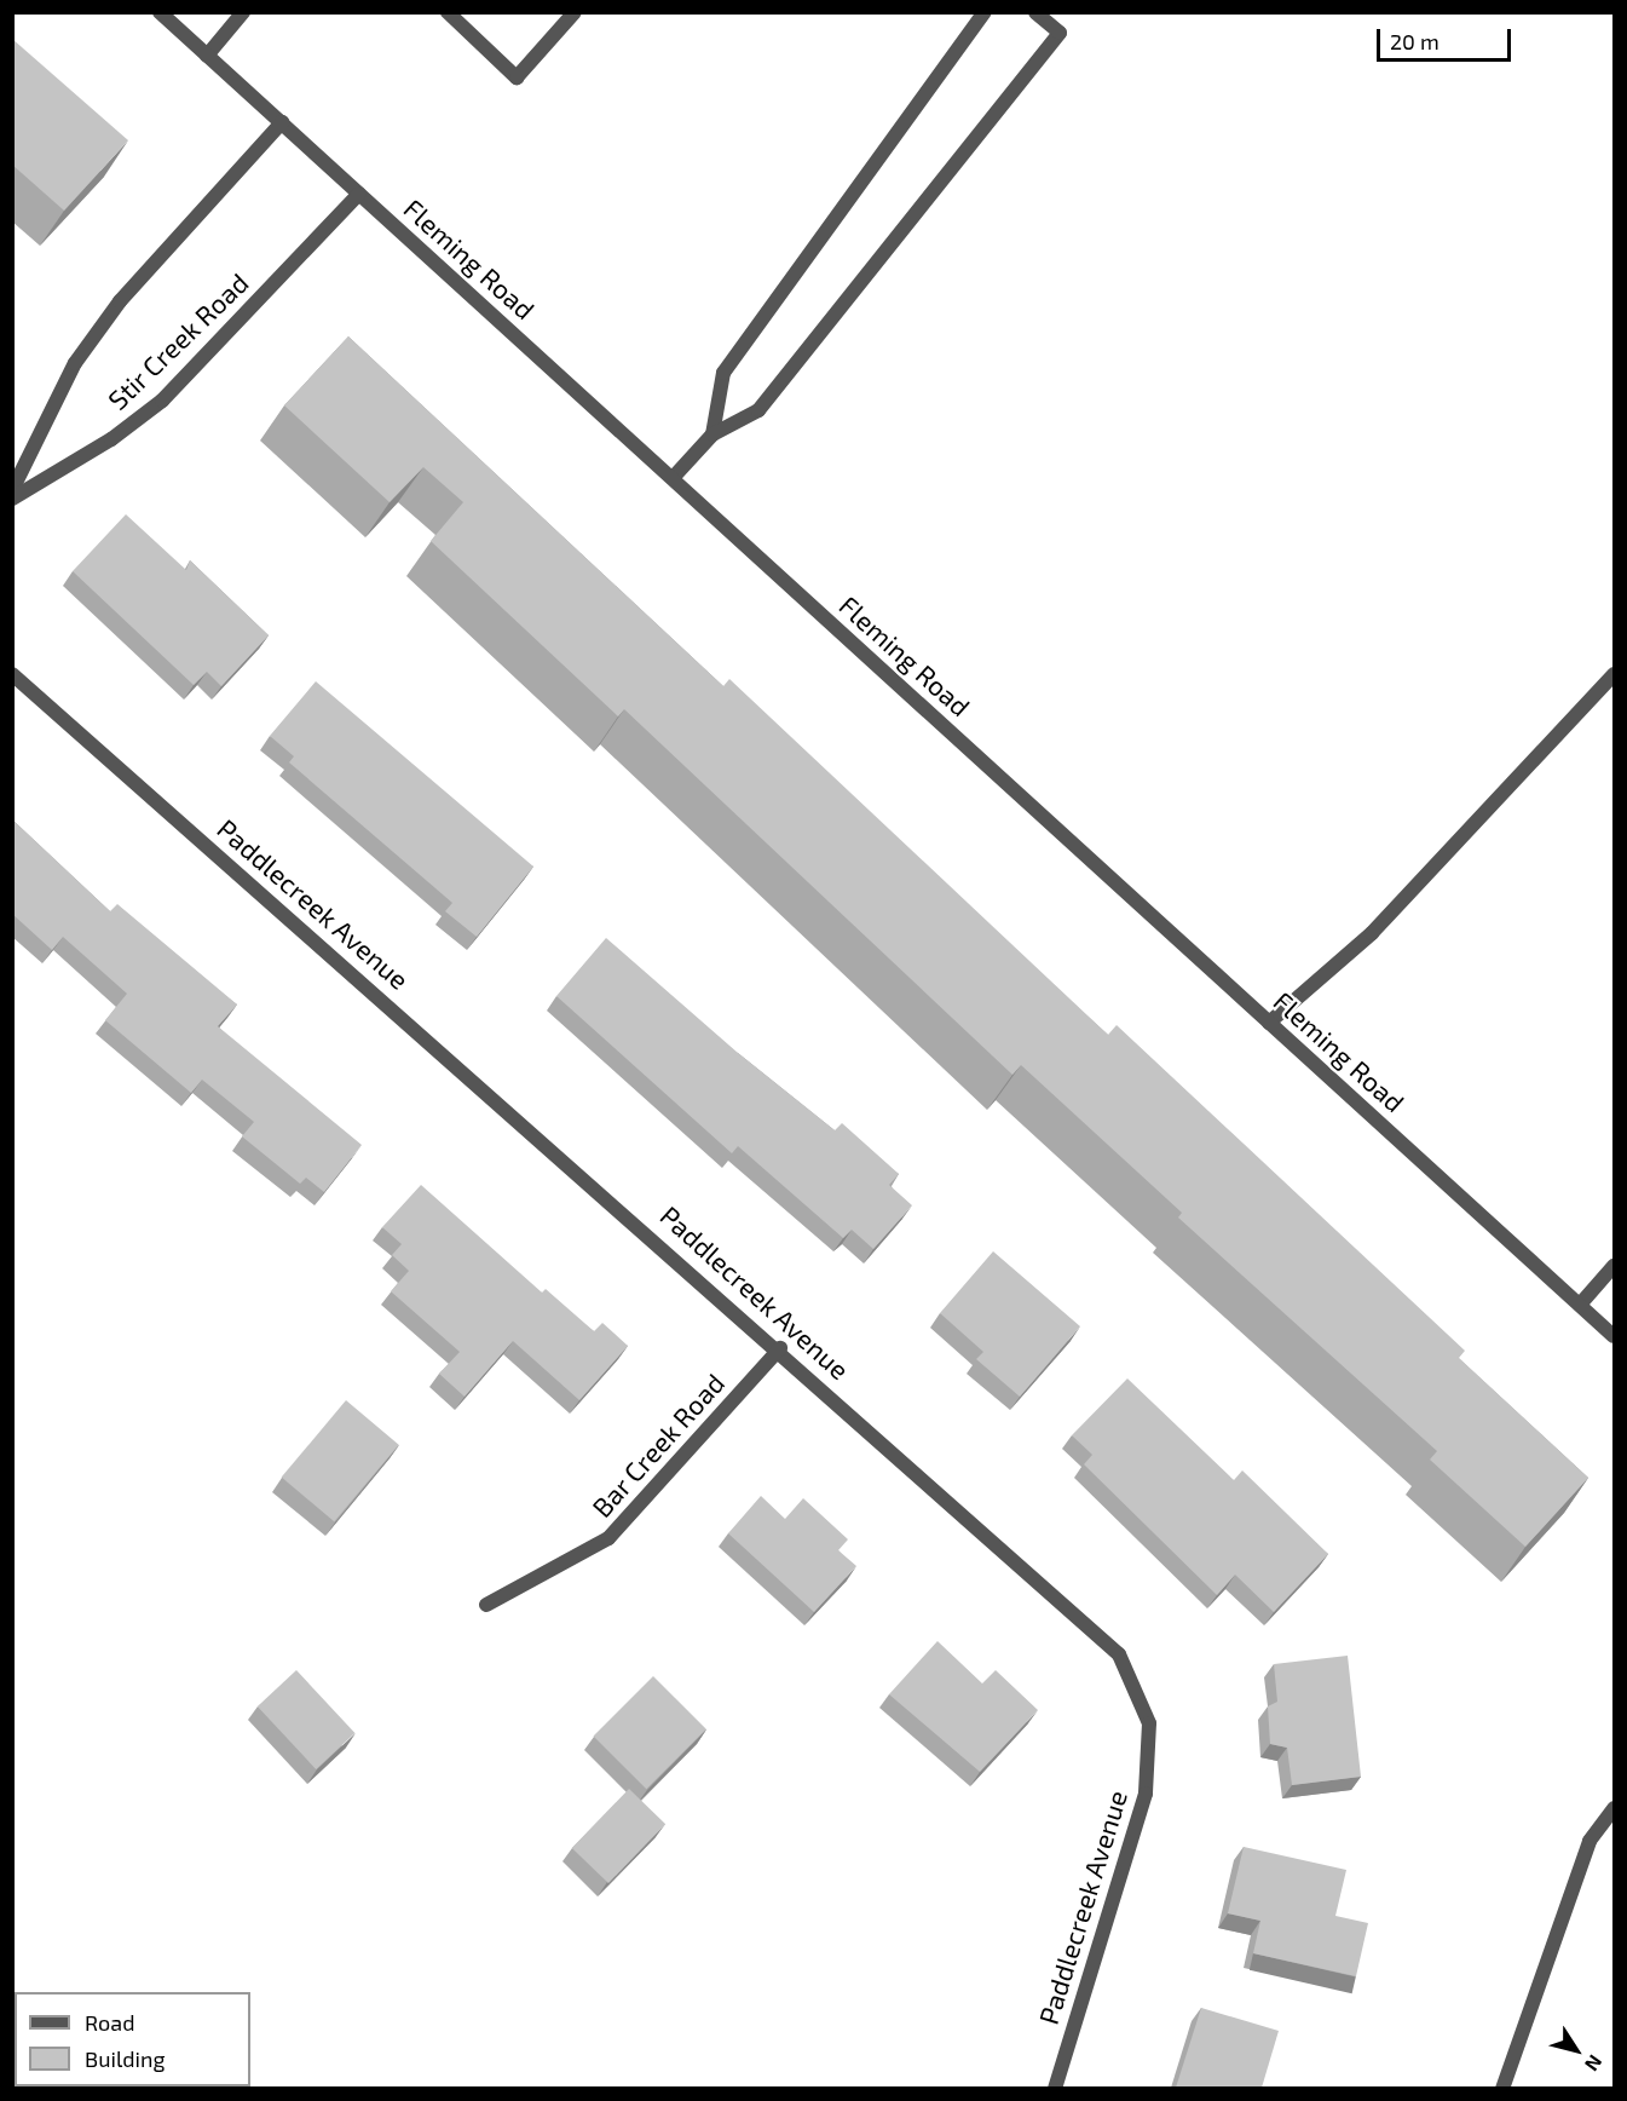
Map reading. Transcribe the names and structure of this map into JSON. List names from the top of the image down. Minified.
{"streets":{"street":["Fleming Road","Stir Creek Road","Paddlecreek Avenue","Bar Creek Road"]},"crossings":[["Fleming Road","Stir Creek Road"],["Paddlecreek Avenue","Bar Creek Road"]],"legend":["Road","Building"],"scale_bar":"20 m","north":"bottom right"}
